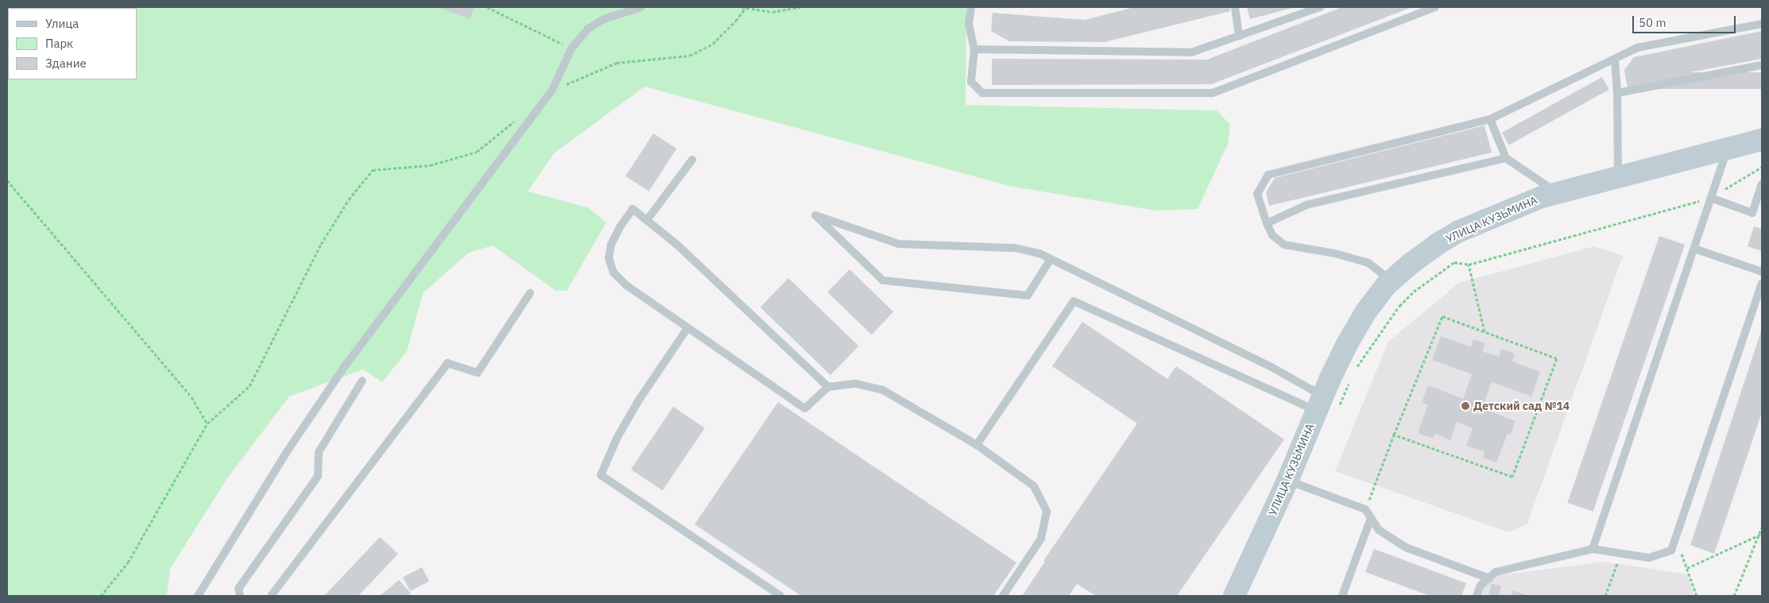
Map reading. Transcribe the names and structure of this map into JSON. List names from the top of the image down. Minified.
{"streets":{"main road":["УЛИЦА КУЗЬМИНА"]},"places":["Детский сад №14"],"legend":["Улица","Парк","Здание"],"scale_bar":"50 m"}
